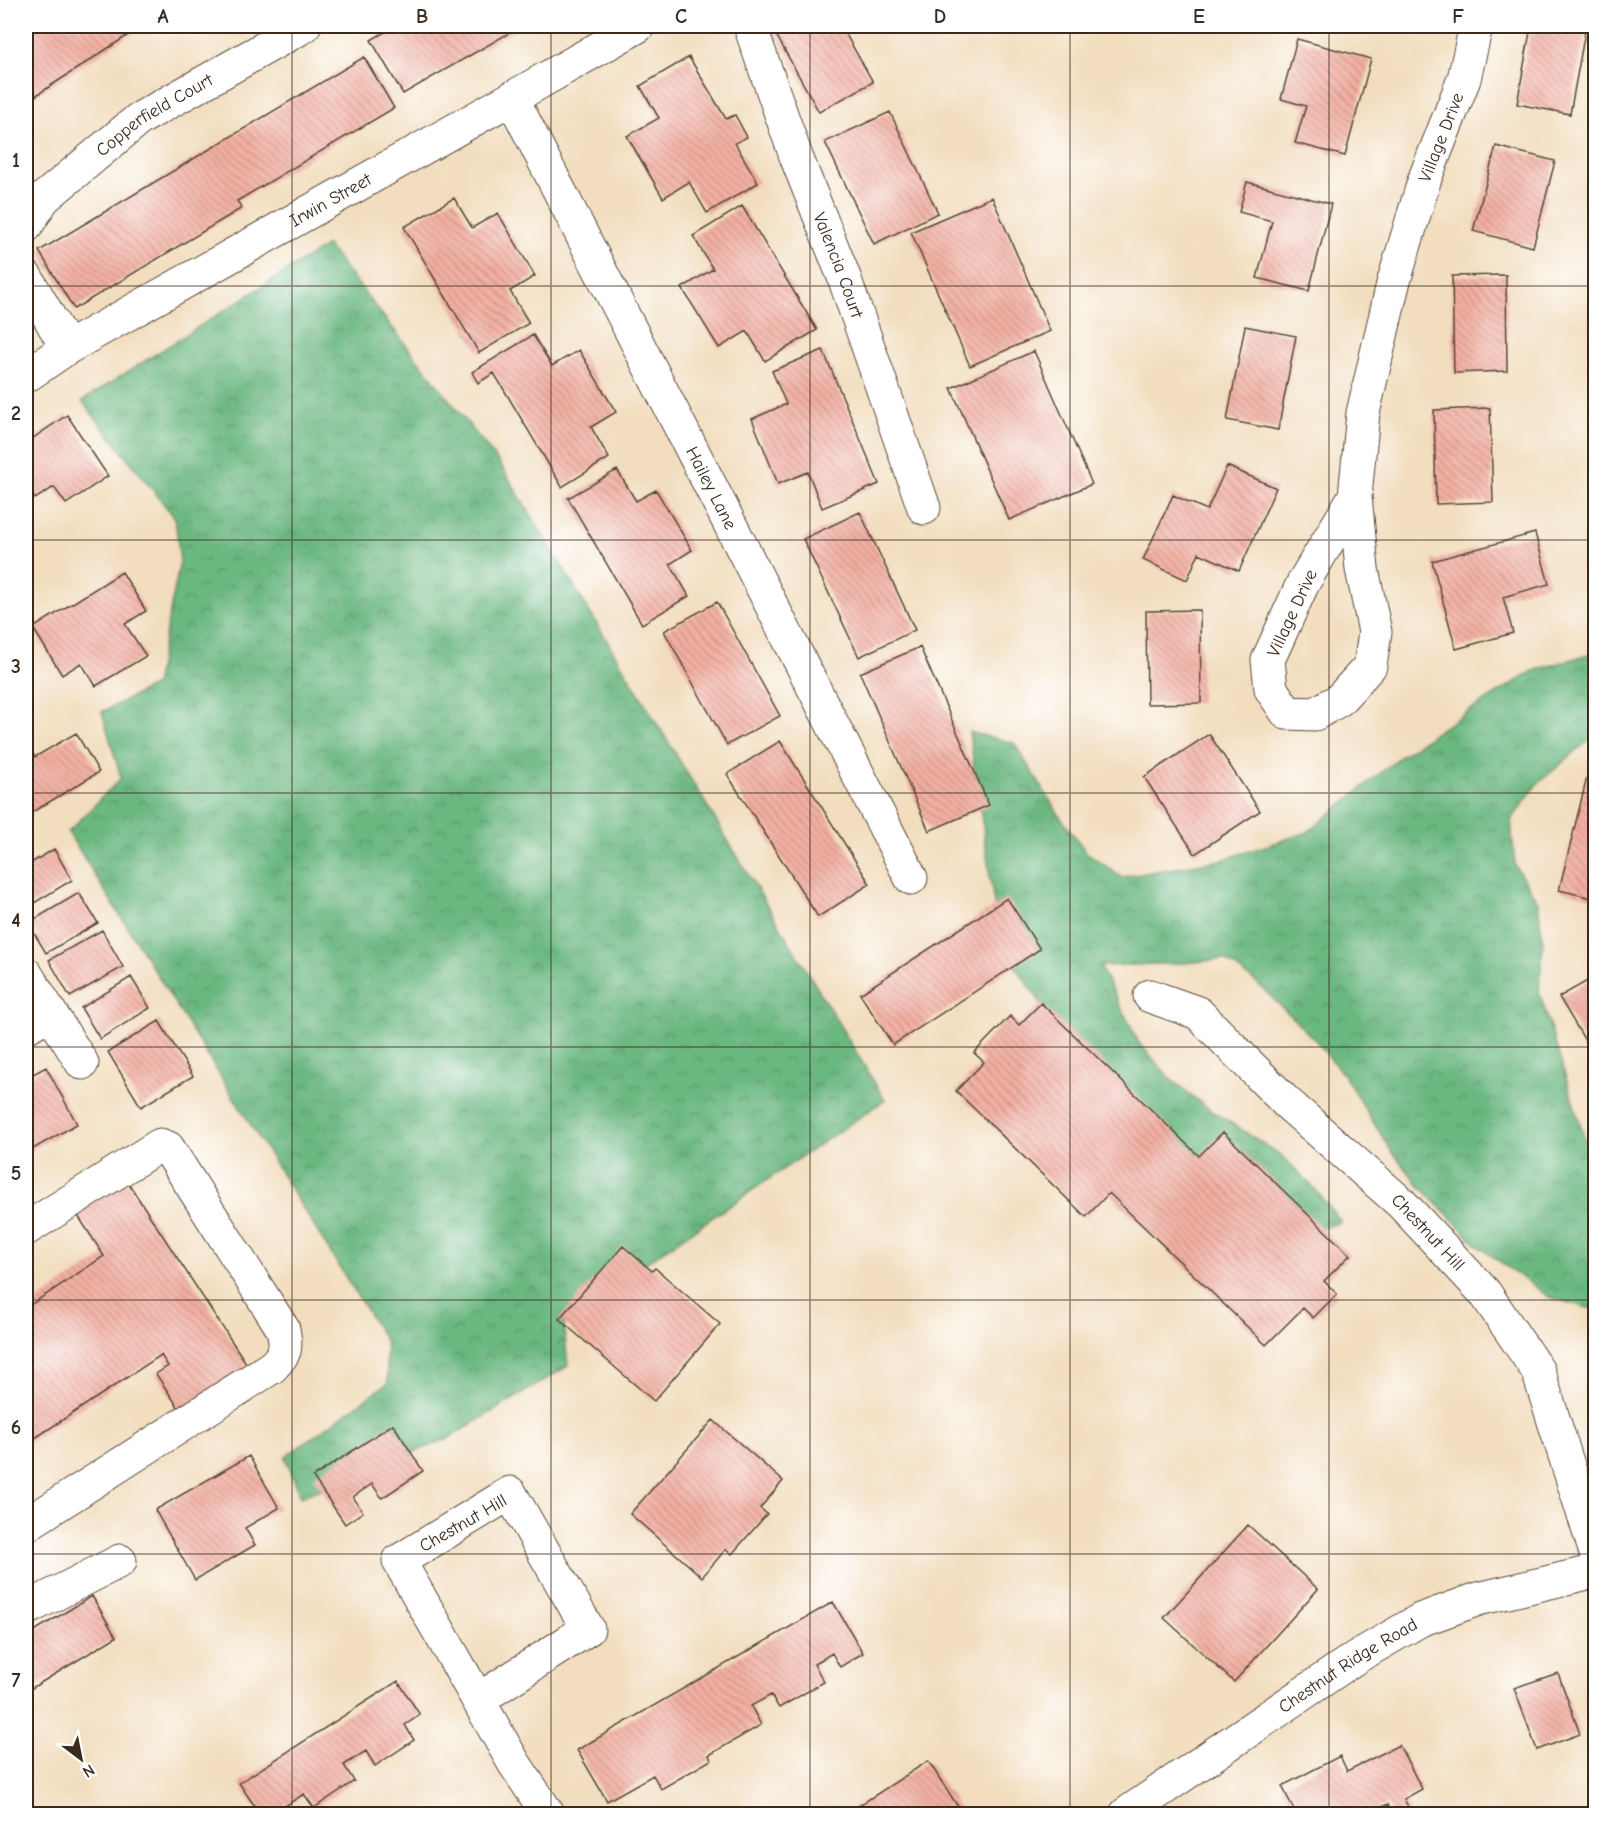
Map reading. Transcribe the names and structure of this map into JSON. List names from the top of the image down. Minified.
{"streets":{"street":["Copperfield Court","Village Drive","Irwin Street","Valencia Court","Hailey Lane","Chestnut Hill","Chestnut Ridge Road"]},"crossings":[["Irwin Street","Hailey Lane"]],"north":"bottom right","grid":{"columns":["A","B","C","D","E","F"],"rows":["1","2","3","4","5","6","7"]}}
